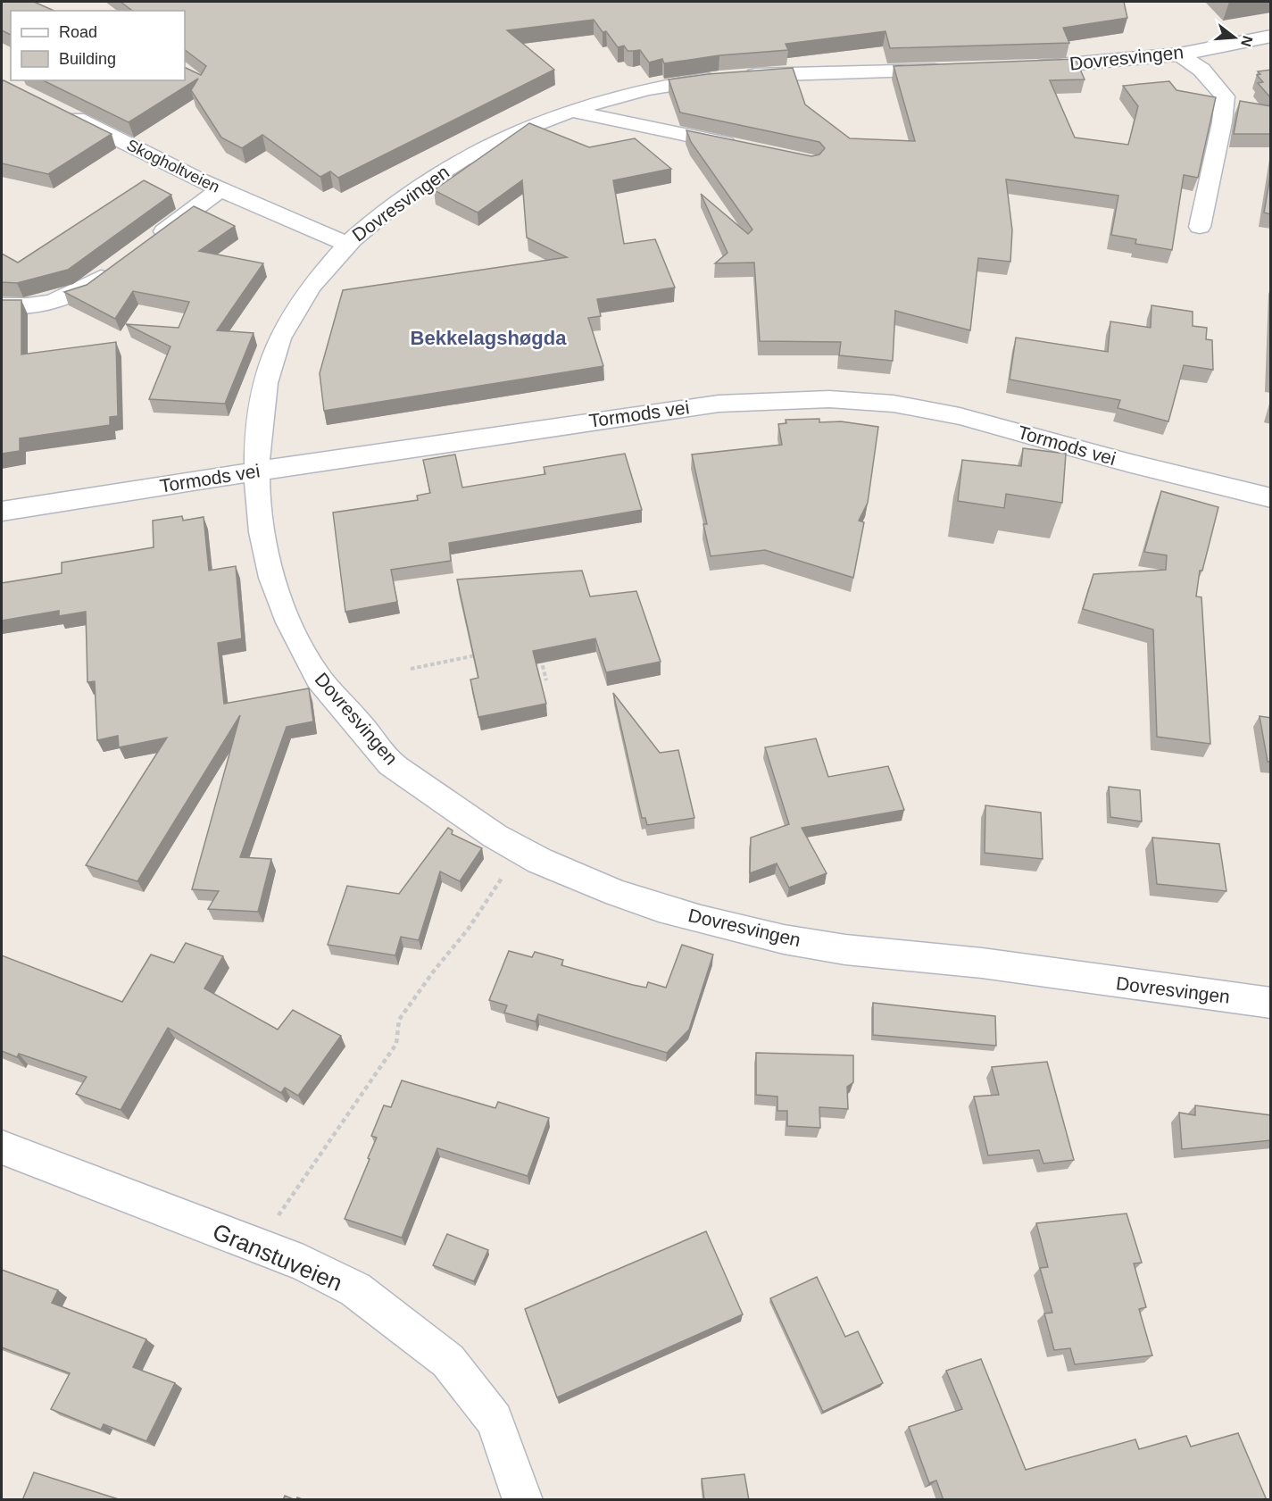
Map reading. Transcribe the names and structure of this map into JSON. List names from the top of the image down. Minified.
{"streets":{"street":["Dovresvingen","Skogholtveien","Tormods vei","Granstuveien"]},"crossings":[["Dovresvingen","Skogholtveien"],["Dovresvingen","Tormods vei"]],"districts":["Bekkelagshøgda"],"legend":["Road","Building"],"north":"right"}
